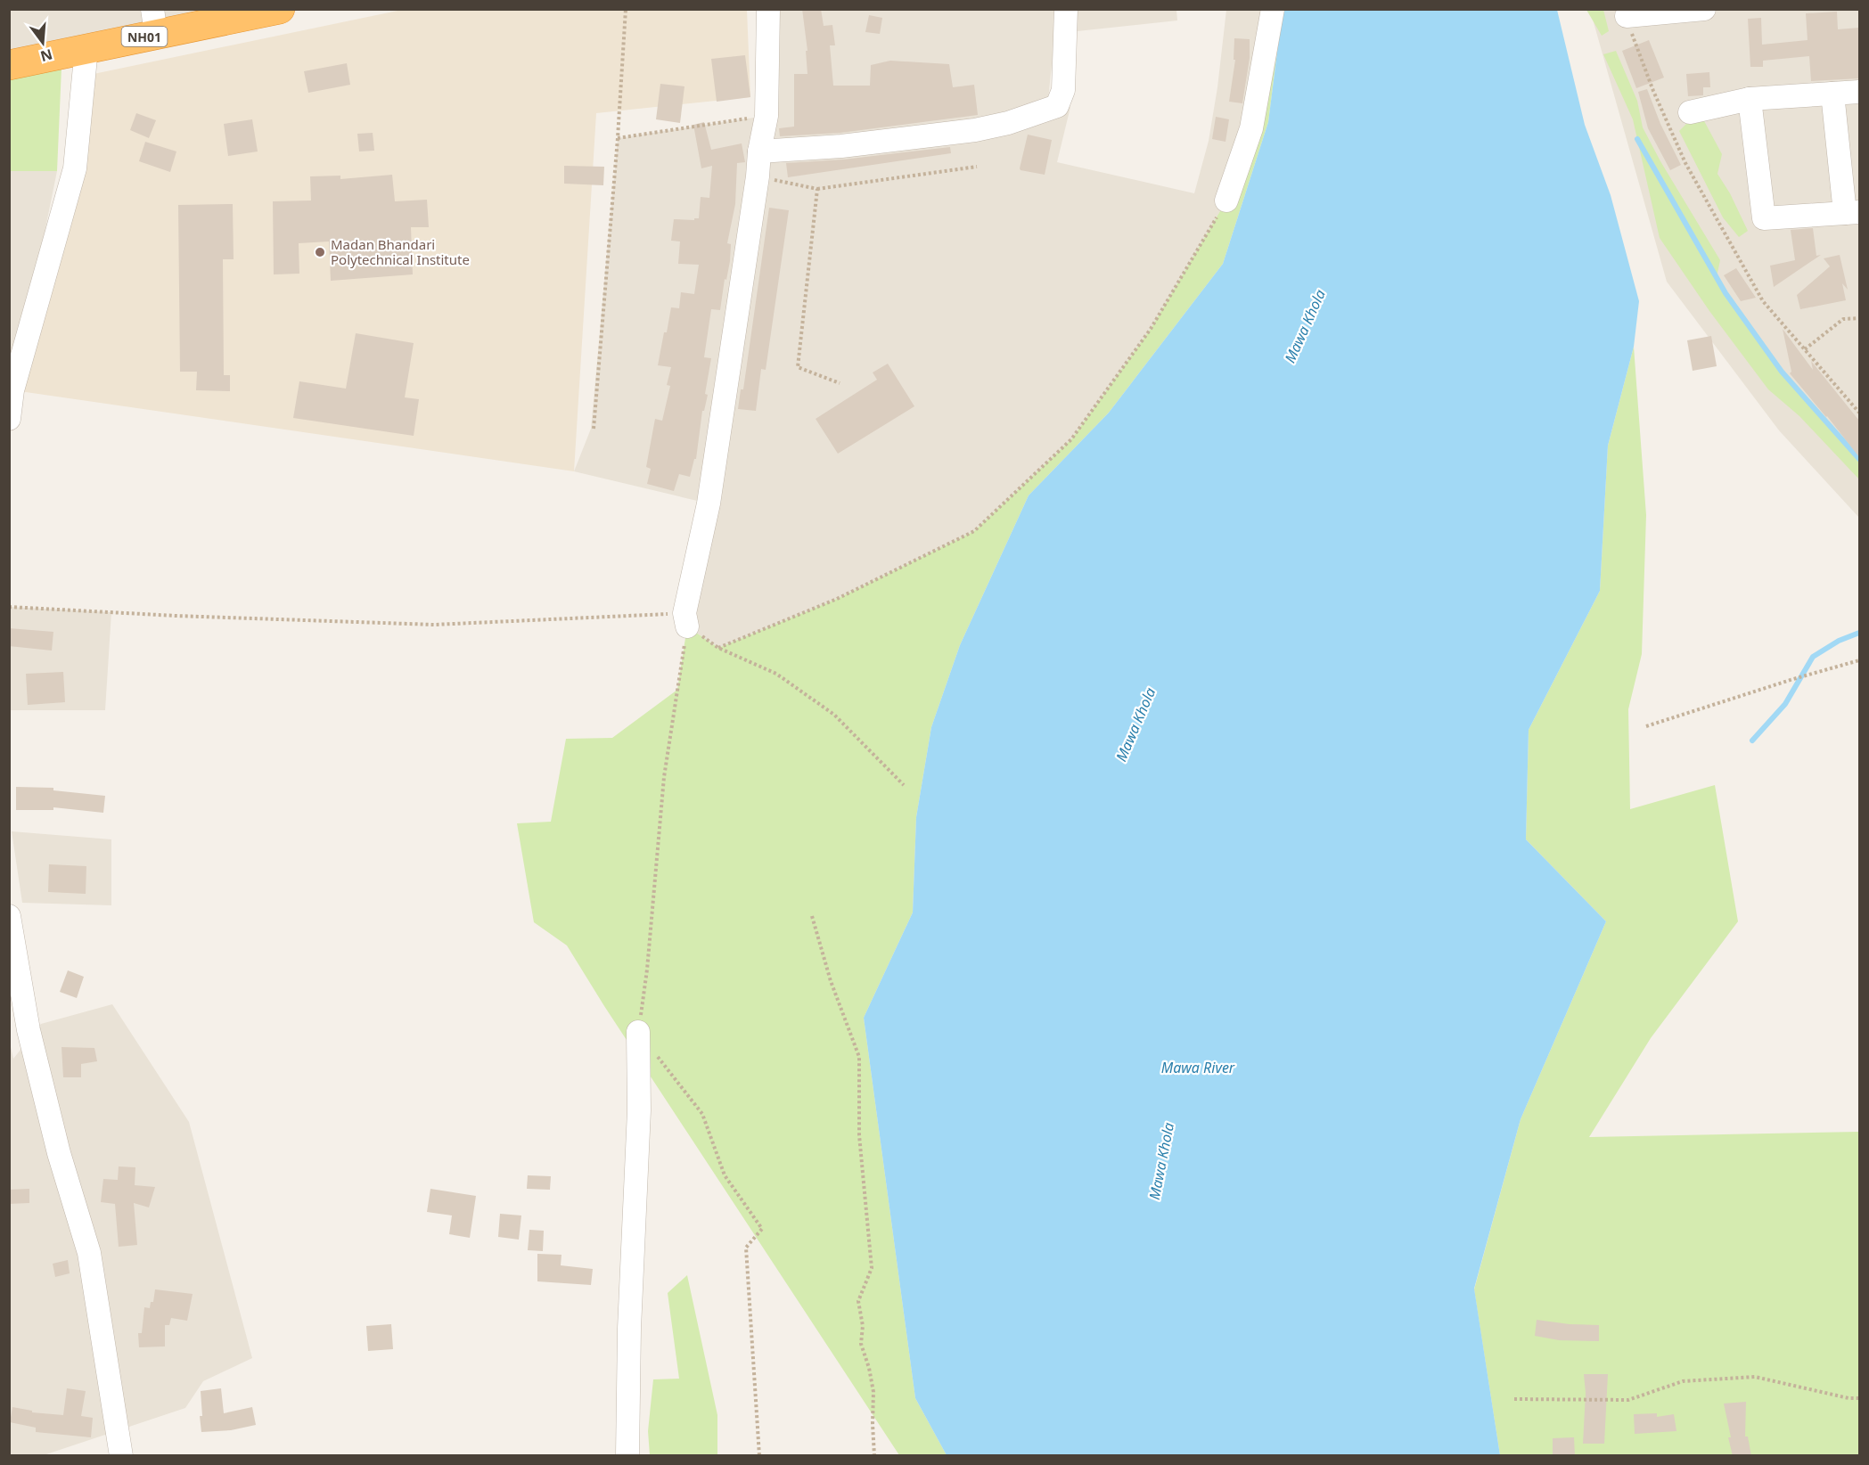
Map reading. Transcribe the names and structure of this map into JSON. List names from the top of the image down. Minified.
{"streets":{"highway":["NH01"]},"water":["Mawa Khola","Mawa River"],"places":["Madan Bhandari Polytechnical Institute"],"north":"bottom"}
